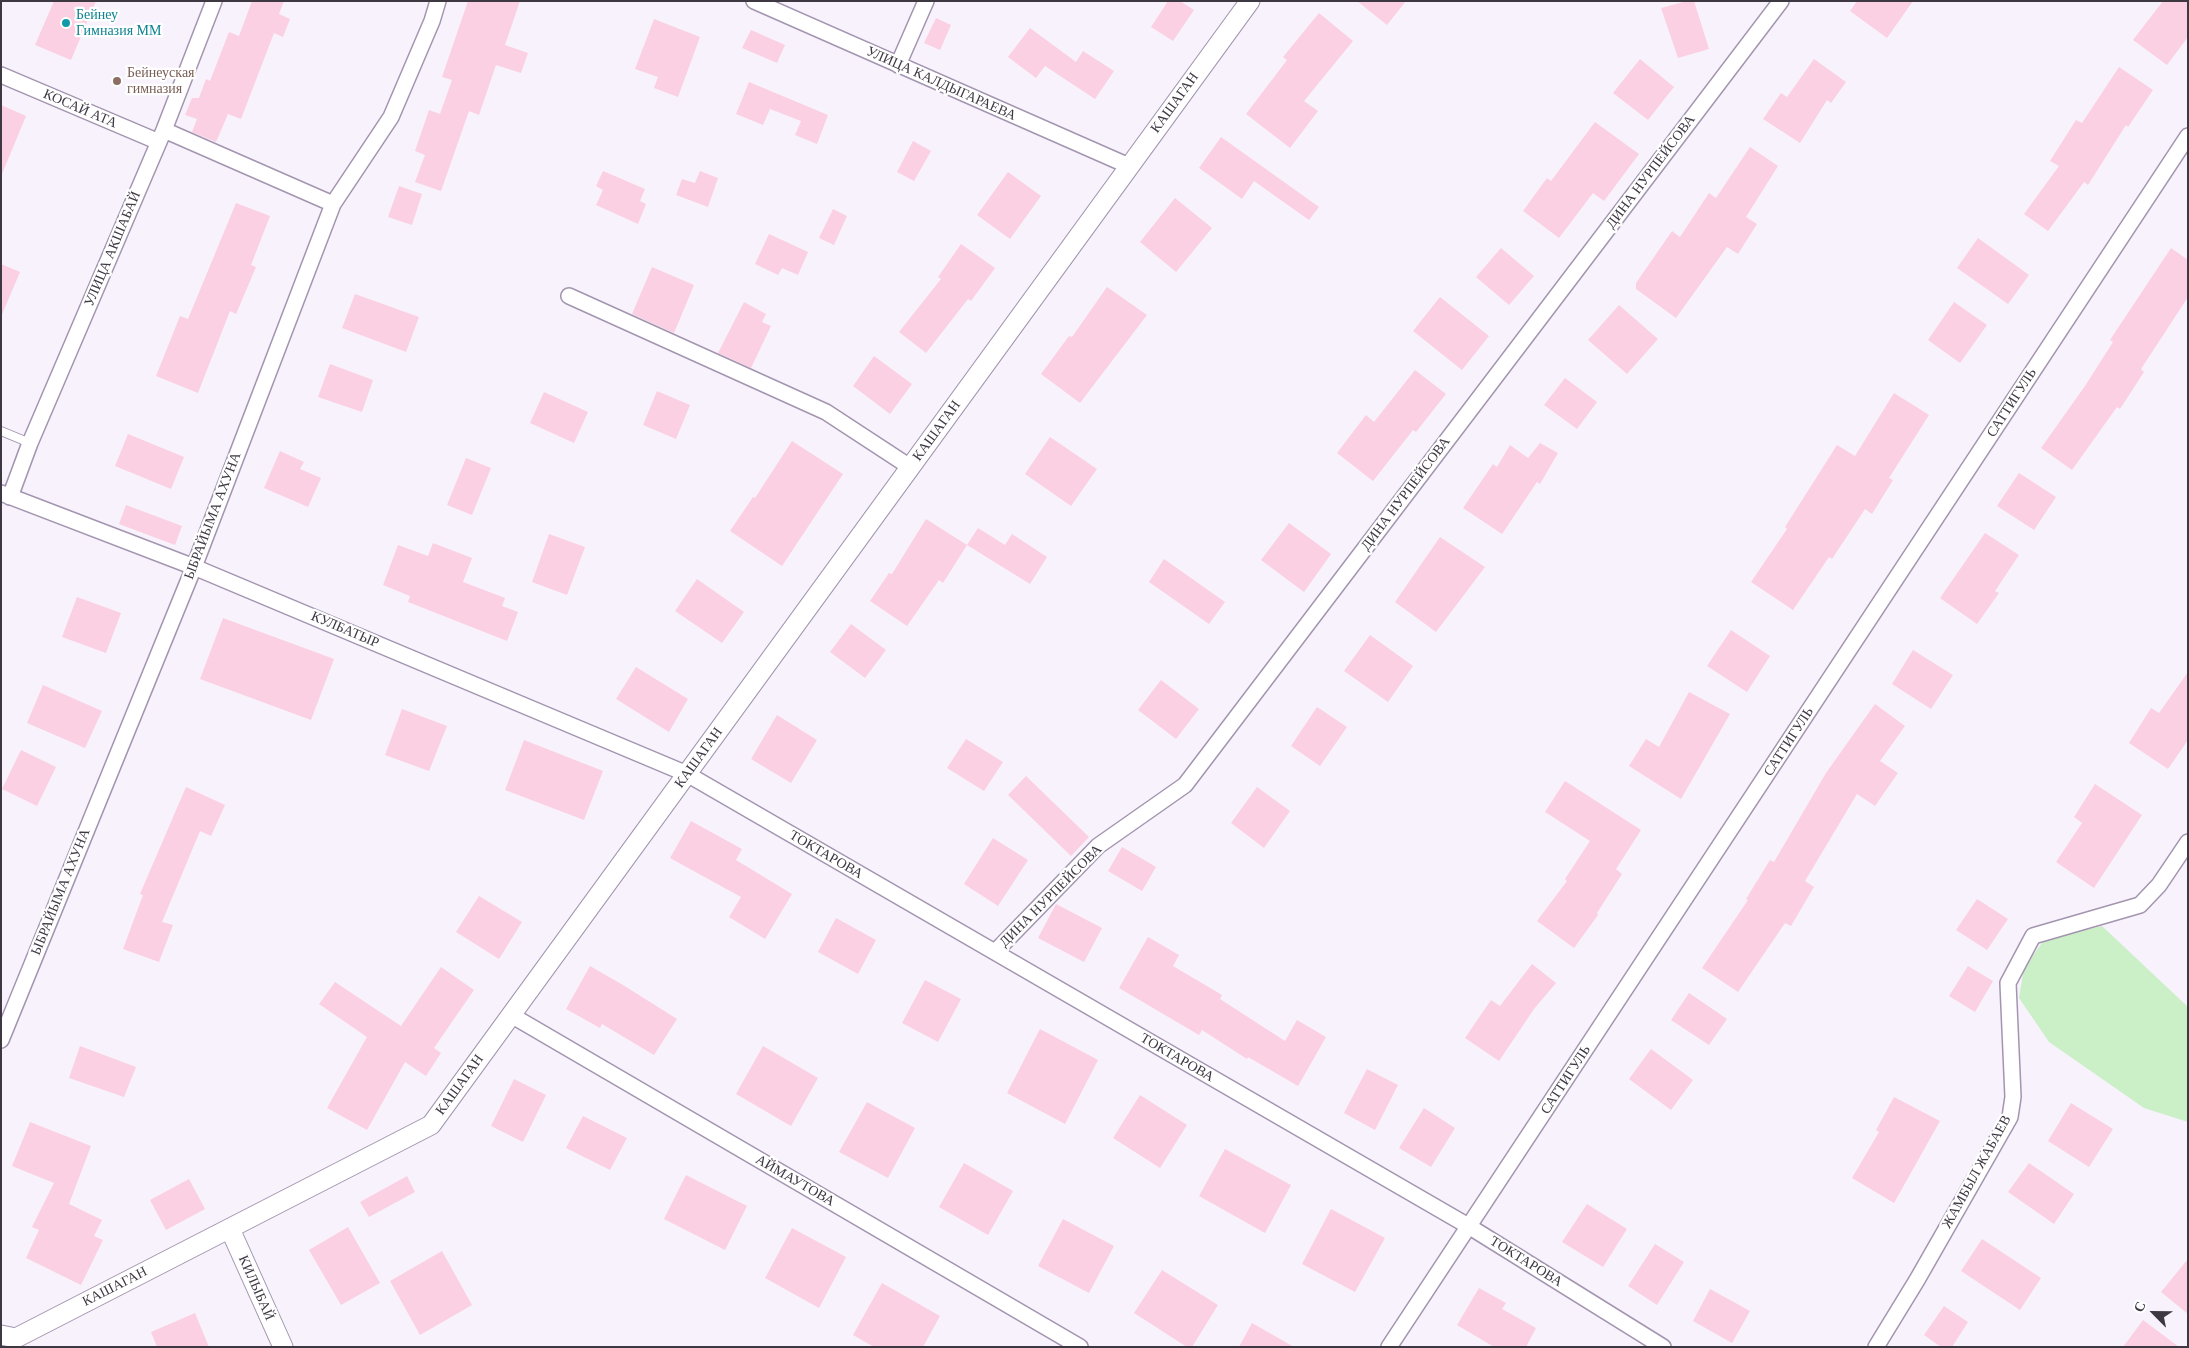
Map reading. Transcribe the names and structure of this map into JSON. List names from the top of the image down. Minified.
{"streets":{"street":["УЛИЦА КАЛДЫГАРАЕВА","КАШАГАН","КОСАЙ АТА","ДИНА НУРПЕЙСОВА","УЛИЦА АКШАБАЙ","САТТИГУЛЬ","ЫБРАЙЫМА АХУНА","КУЛБАТЫР","ТОКТАРОВА","ЖАМБЫЛ ЖАБАЕВ","АЙМАУТОВА","КИЛЫБАЙ"]},"crossings":[["УЛИЦА КАЛДЫГАРАЕВА","КАШАГАН"],["КАШАГАН","КУЛБАТЫР"],["КАШАГАН","ТОКТАРОВА"],["КАШАГАН","АЙМАУТОВА"],["КАШАГАН","КИЛЫБАЙ"],["КОСАЙ АТА","УЛИЦА АКШАБАЙ"],["КОСАЙ АТА","ЫБРАЙЫМА АХУНА"],["ДИНА НУРПЕЙСОВА","ТОКТАРОВА"],["УЛИЦА АКШАБАЙ","КУЛБАТЫР"],["САТТИГУЛЬ","ТОКТАРОВА"],["ЫБРАЙЫМА АХУНА","КУЛБАТЫР"],["КУЛБАТЫР","ТОКТАРОВА"]],"places":["Бейнеу Гимназия ММ","Бейнеуская гимназия"],"north":"top left"}
